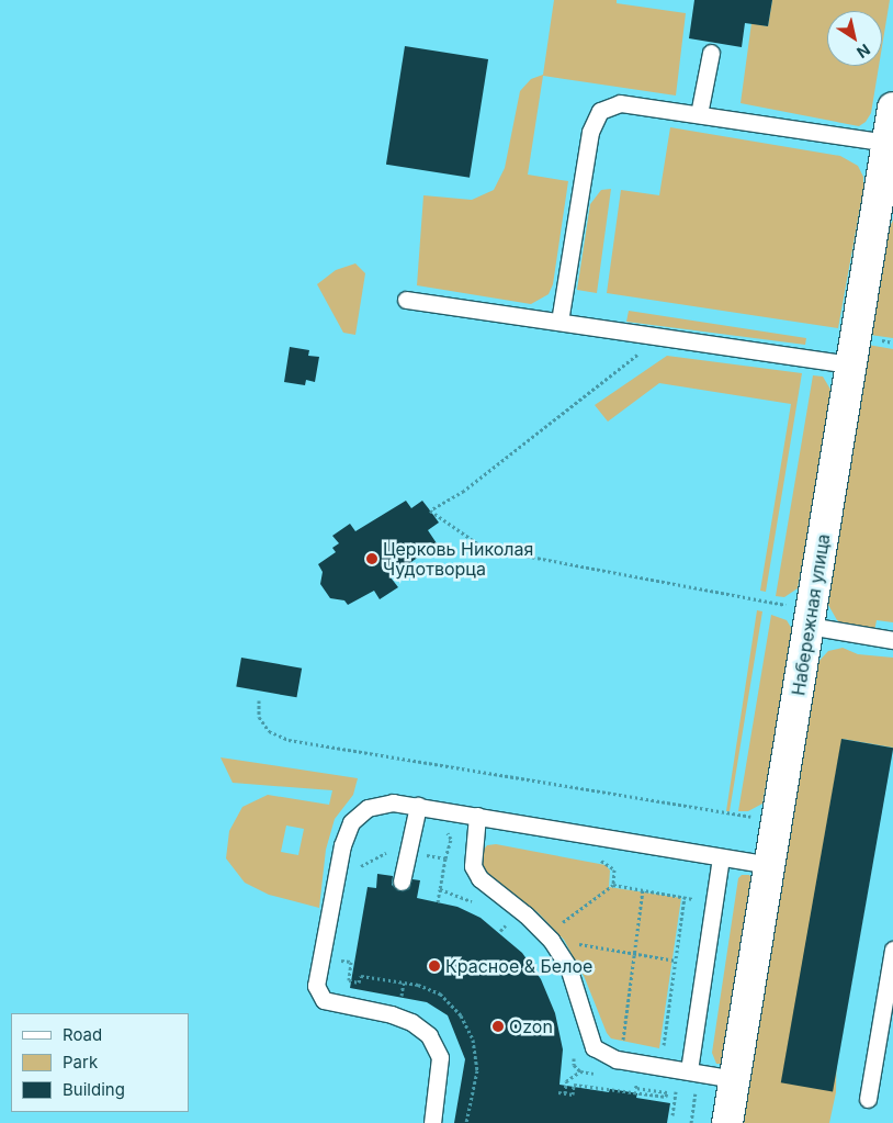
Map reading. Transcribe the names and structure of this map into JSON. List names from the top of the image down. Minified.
{"streets":{"street":["Набережная улица"]},"places":["Церковь Николая Чудотворца","Красное & Белое","Ozon"],"legend":["Road","Park","Building"],"north":"bottom right"}
